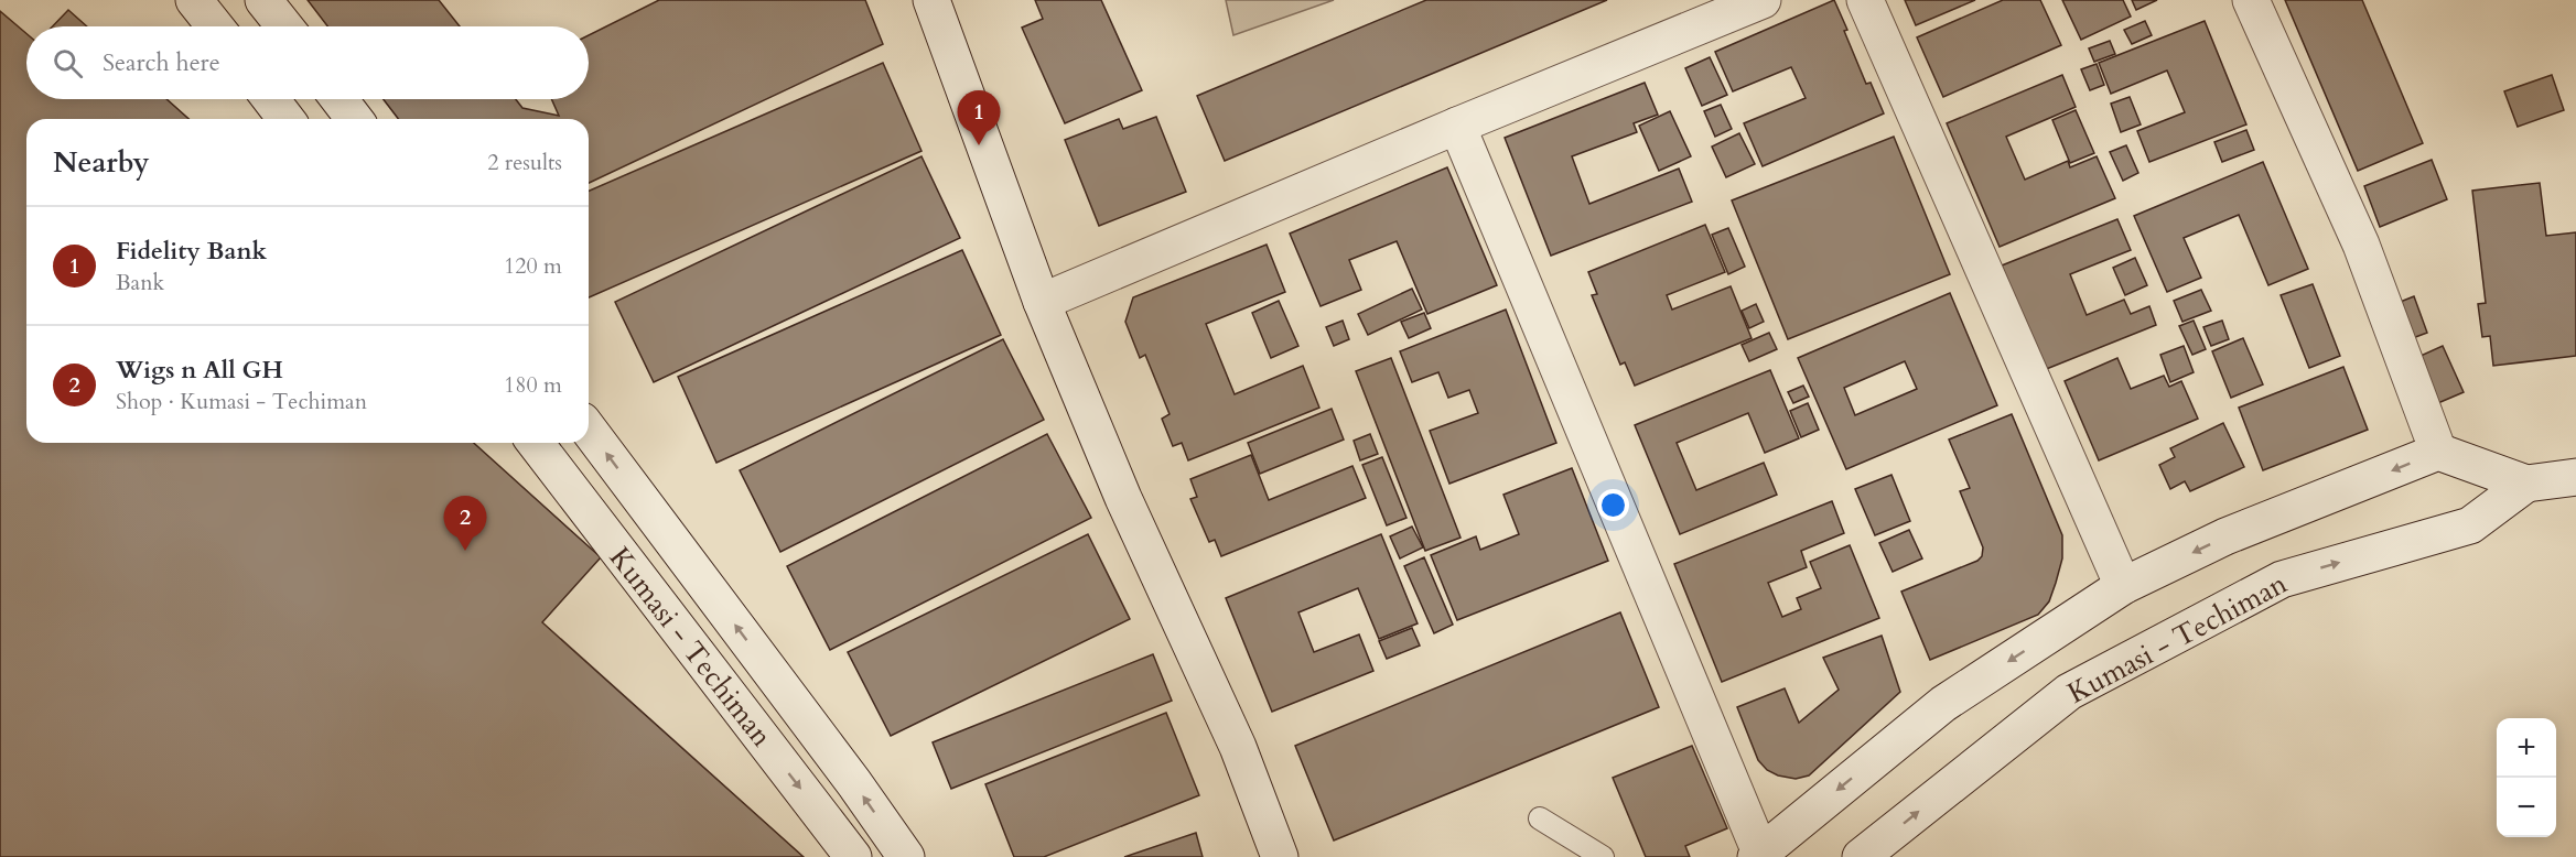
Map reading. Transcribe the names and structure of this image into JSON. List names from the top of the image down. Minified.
{"streets":{"street":["Kumasi - Techiman"]},"page":{"search":"Search here","pins":["1","2"],"heading":["Nearby","2 results"],"list":[{"mark":"1","name":"Fidelity Bank","note":"Bank","value":"120 m"},{"mark":"2","name":"Wigs n All GH","note":"Shop · Kumasi - Techiman","value":"180 m"}],"map_buttons":["+","−"]}}
